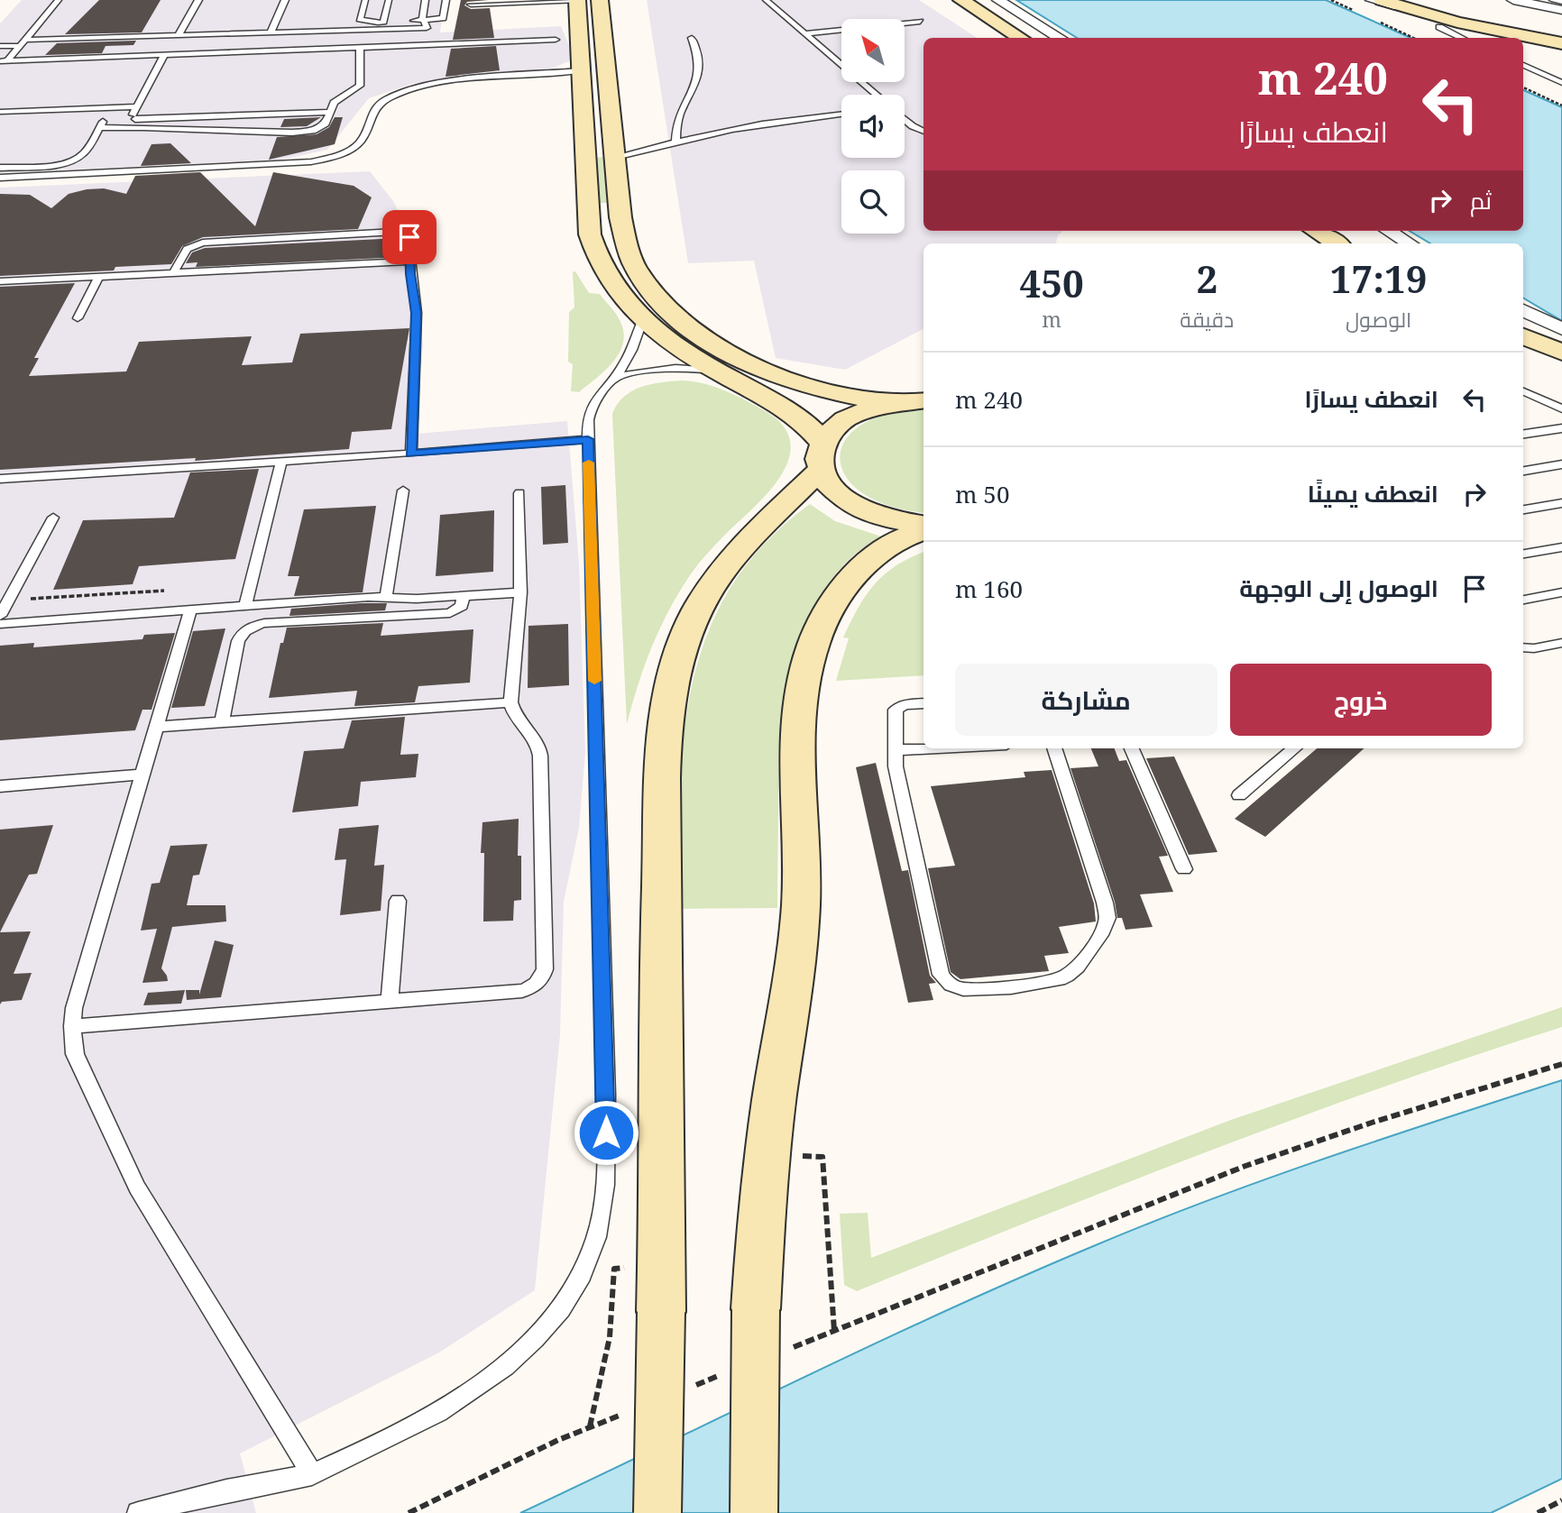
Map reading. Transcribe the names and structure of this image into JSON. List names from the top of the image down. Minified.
{"north":"top left","page":{"turn":["240 m","انعطف يسارًا"],"then":"ثم","eta":["17:19","الوصول","2","دقيقة","450","m"],"list":[{"name":"انعطف يسارًا","value":"240 m"},{"name":"انعطف يمينًا","value":"50 m"},{"name":"الوصول إلى الوجهة","value":"160 m"}],"buttons":["خروج","مشاركة"]}}
